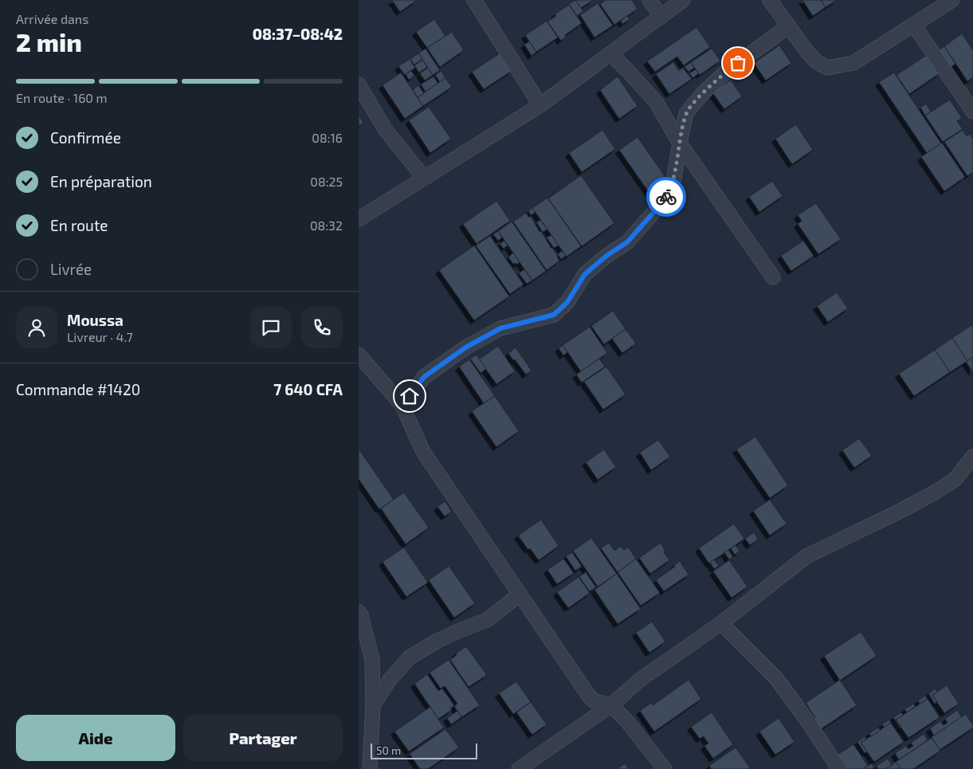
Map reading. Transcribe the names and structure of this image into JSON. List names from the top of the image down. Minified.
{"scale_bar":"50 m","page":{"heading":["2 min","Arrivée dans","08:37–08:42"],"panel":["Moussa","Livreur · 4.7","Commande #1420","7 640 CFA"],"bar":"En route · 160 m","list":[["Confirmée","08:16"],["En préparation","08:25"],["En route","08:32"],"Livrée"],"buttons":["Aide","Partager"],"scale":"50 m"}}
